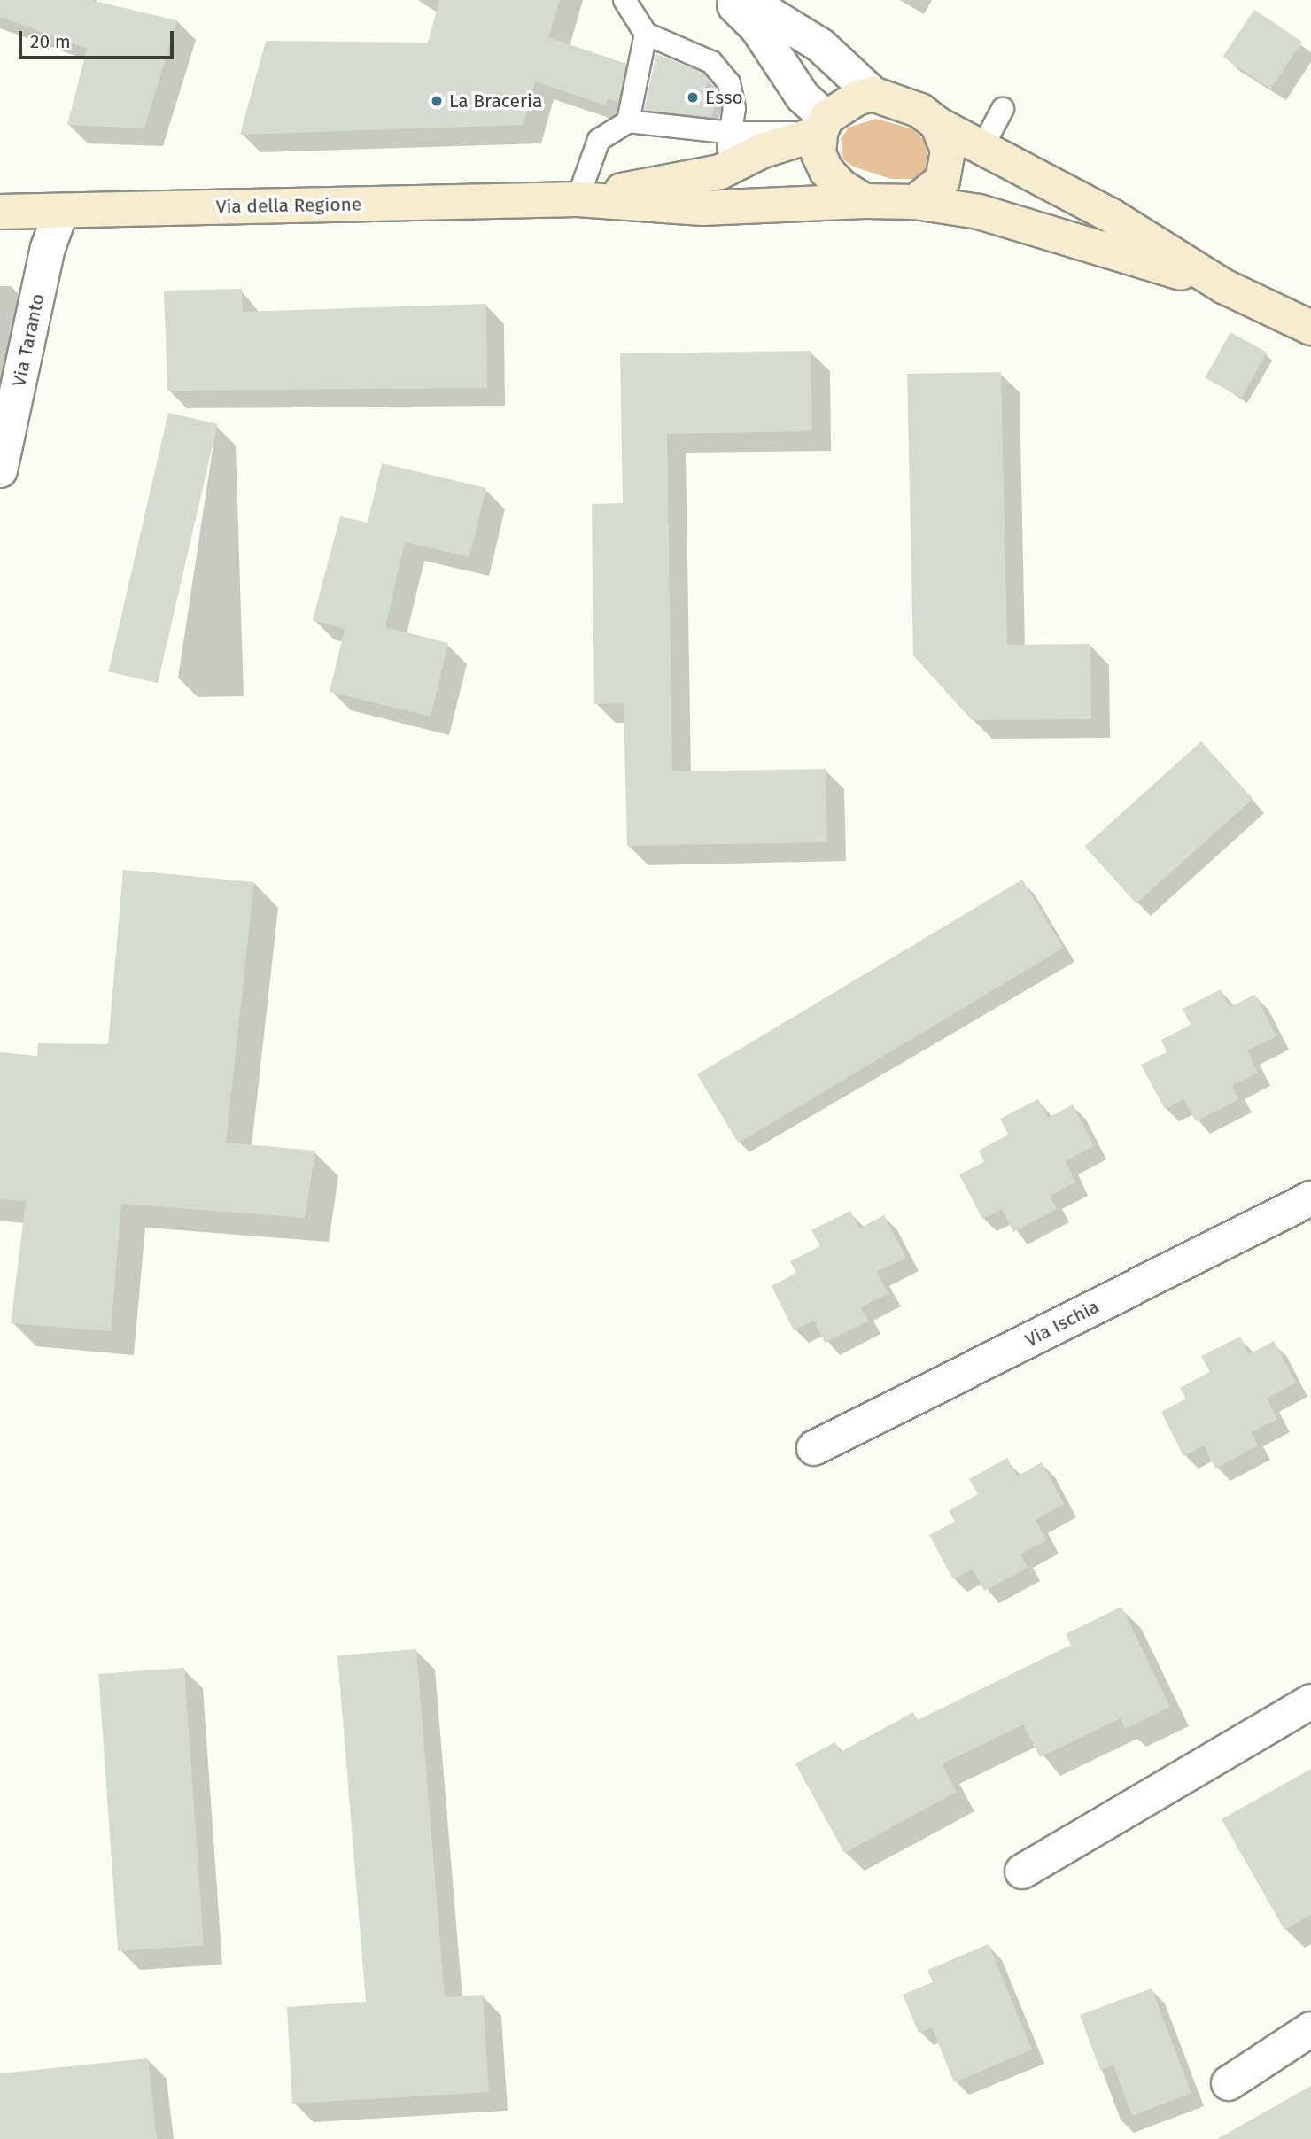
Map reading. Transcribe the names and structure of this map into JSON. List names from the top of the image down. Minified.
{"streets":{"main road":["Via della Regione"],"street":["Via Taranto","Via Ischia"]},"crossings":[["Via della Regione","Via Taranto"]],"places":["Esso","La Braceria"],"scale_bar":"20 m"}
